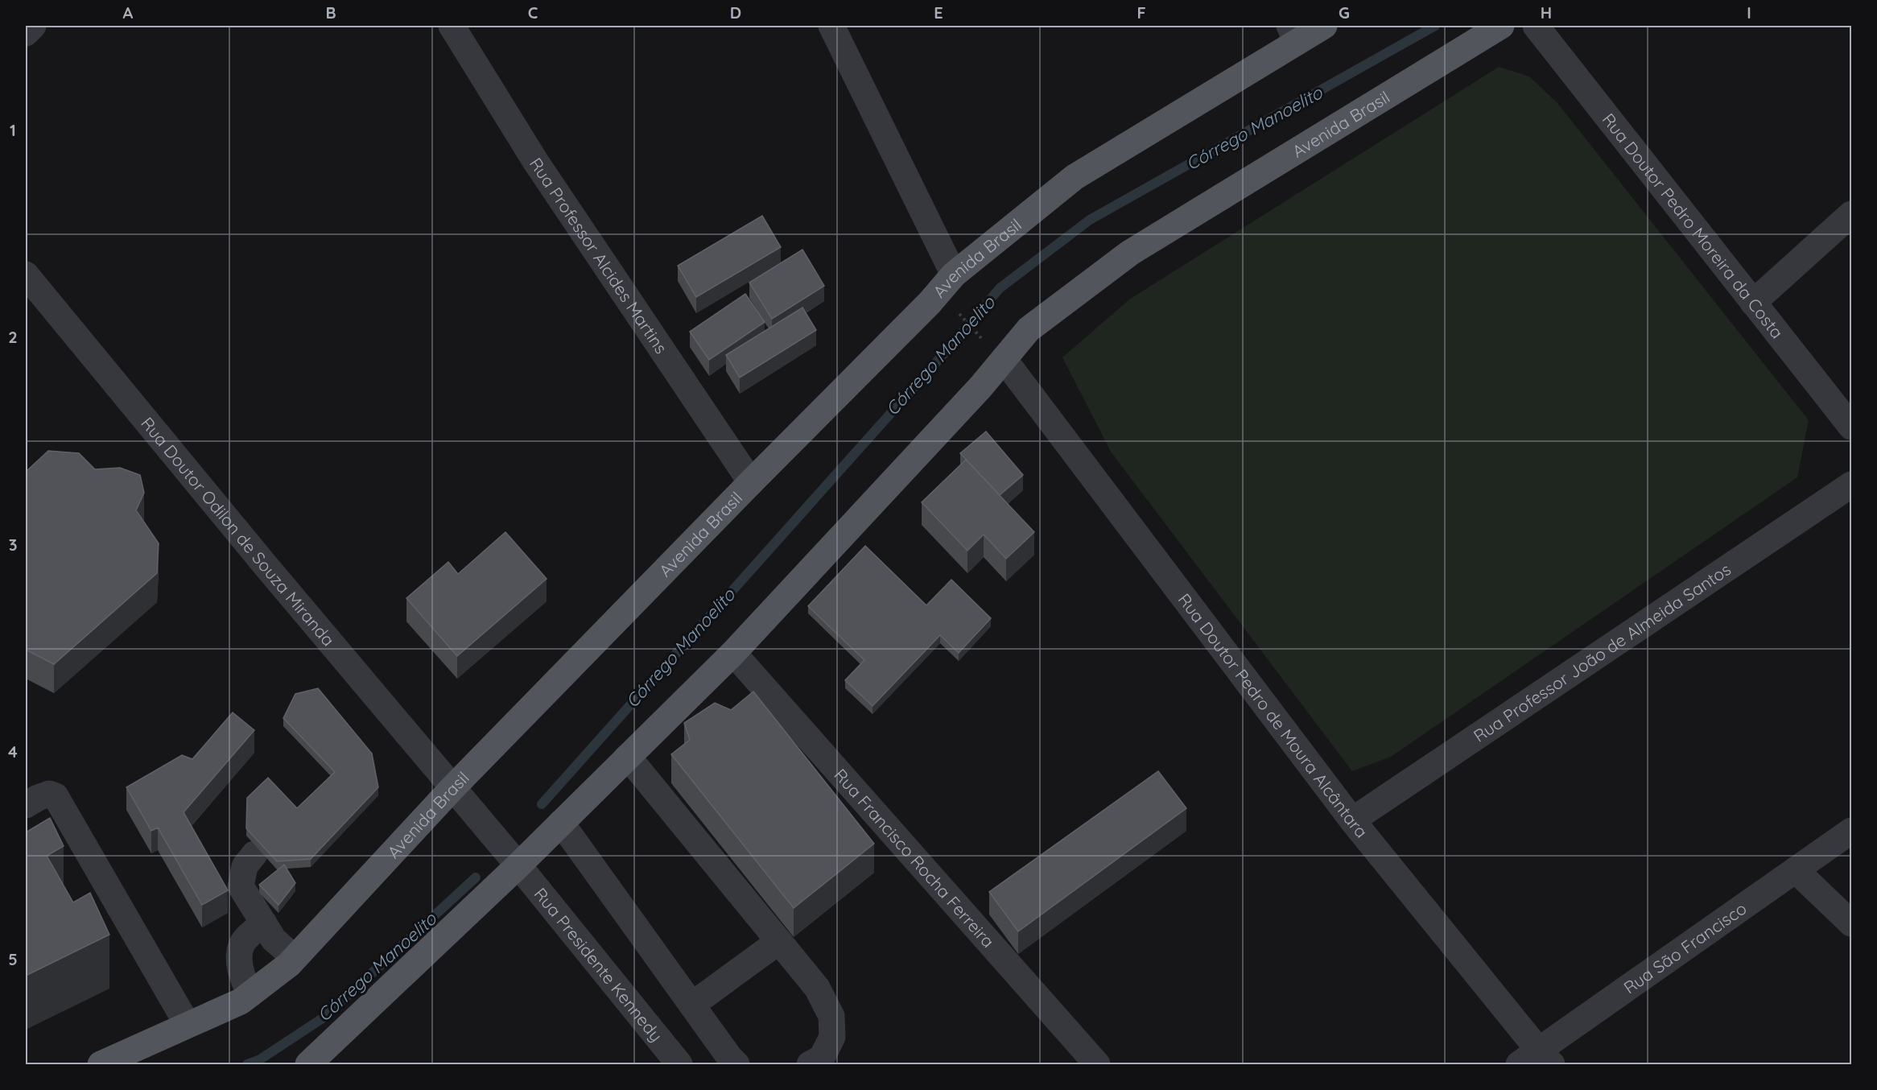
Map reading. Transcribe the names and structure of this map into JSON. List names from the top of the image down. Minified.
{"streets":{"main road":["Avenida Brasil"],"street":["Rua Doutor Pedro Moreira da Costa","Rua Professor Alcides Martins","Rua Doutor Odilon de Souza Miranda","Rua Professor João de Almeida Santos","Rua Doutor Pedro de Moura Alcântara","Rua Francisco Rocha Ferreira","Rua São Francisco","Rua Presidente Kennedy"]},"crossings":[["Avenida Brasil","Rua Professor Alcides Martins"],["Avenida Brasil","Rua Doutor Odilon de Souza Miranda"],["Avenida Brasil","Rua Doutor Pedro de Moura Alcântara"],["Avenida Brasil","Rua Francisco Rocha Ferreira"],["Avenida Brasil","Rua Presidente Kennedy"],["Rua Doutor Odilon de Souza Miranda","Rua Presidente Kennedy"],["Rua Professor João de Almeida Santos","Rua Doutor Pedro de Moura Alcântara"],["Rua Doutor Pedro de Moura Alcântara","Rua São Francisco"]],"water":["Córrego Manoelito"],"grid":{"columns":["A","B","C","D","E","F","G","H","I"],"rows":["1","2","3","4","5"]}}
